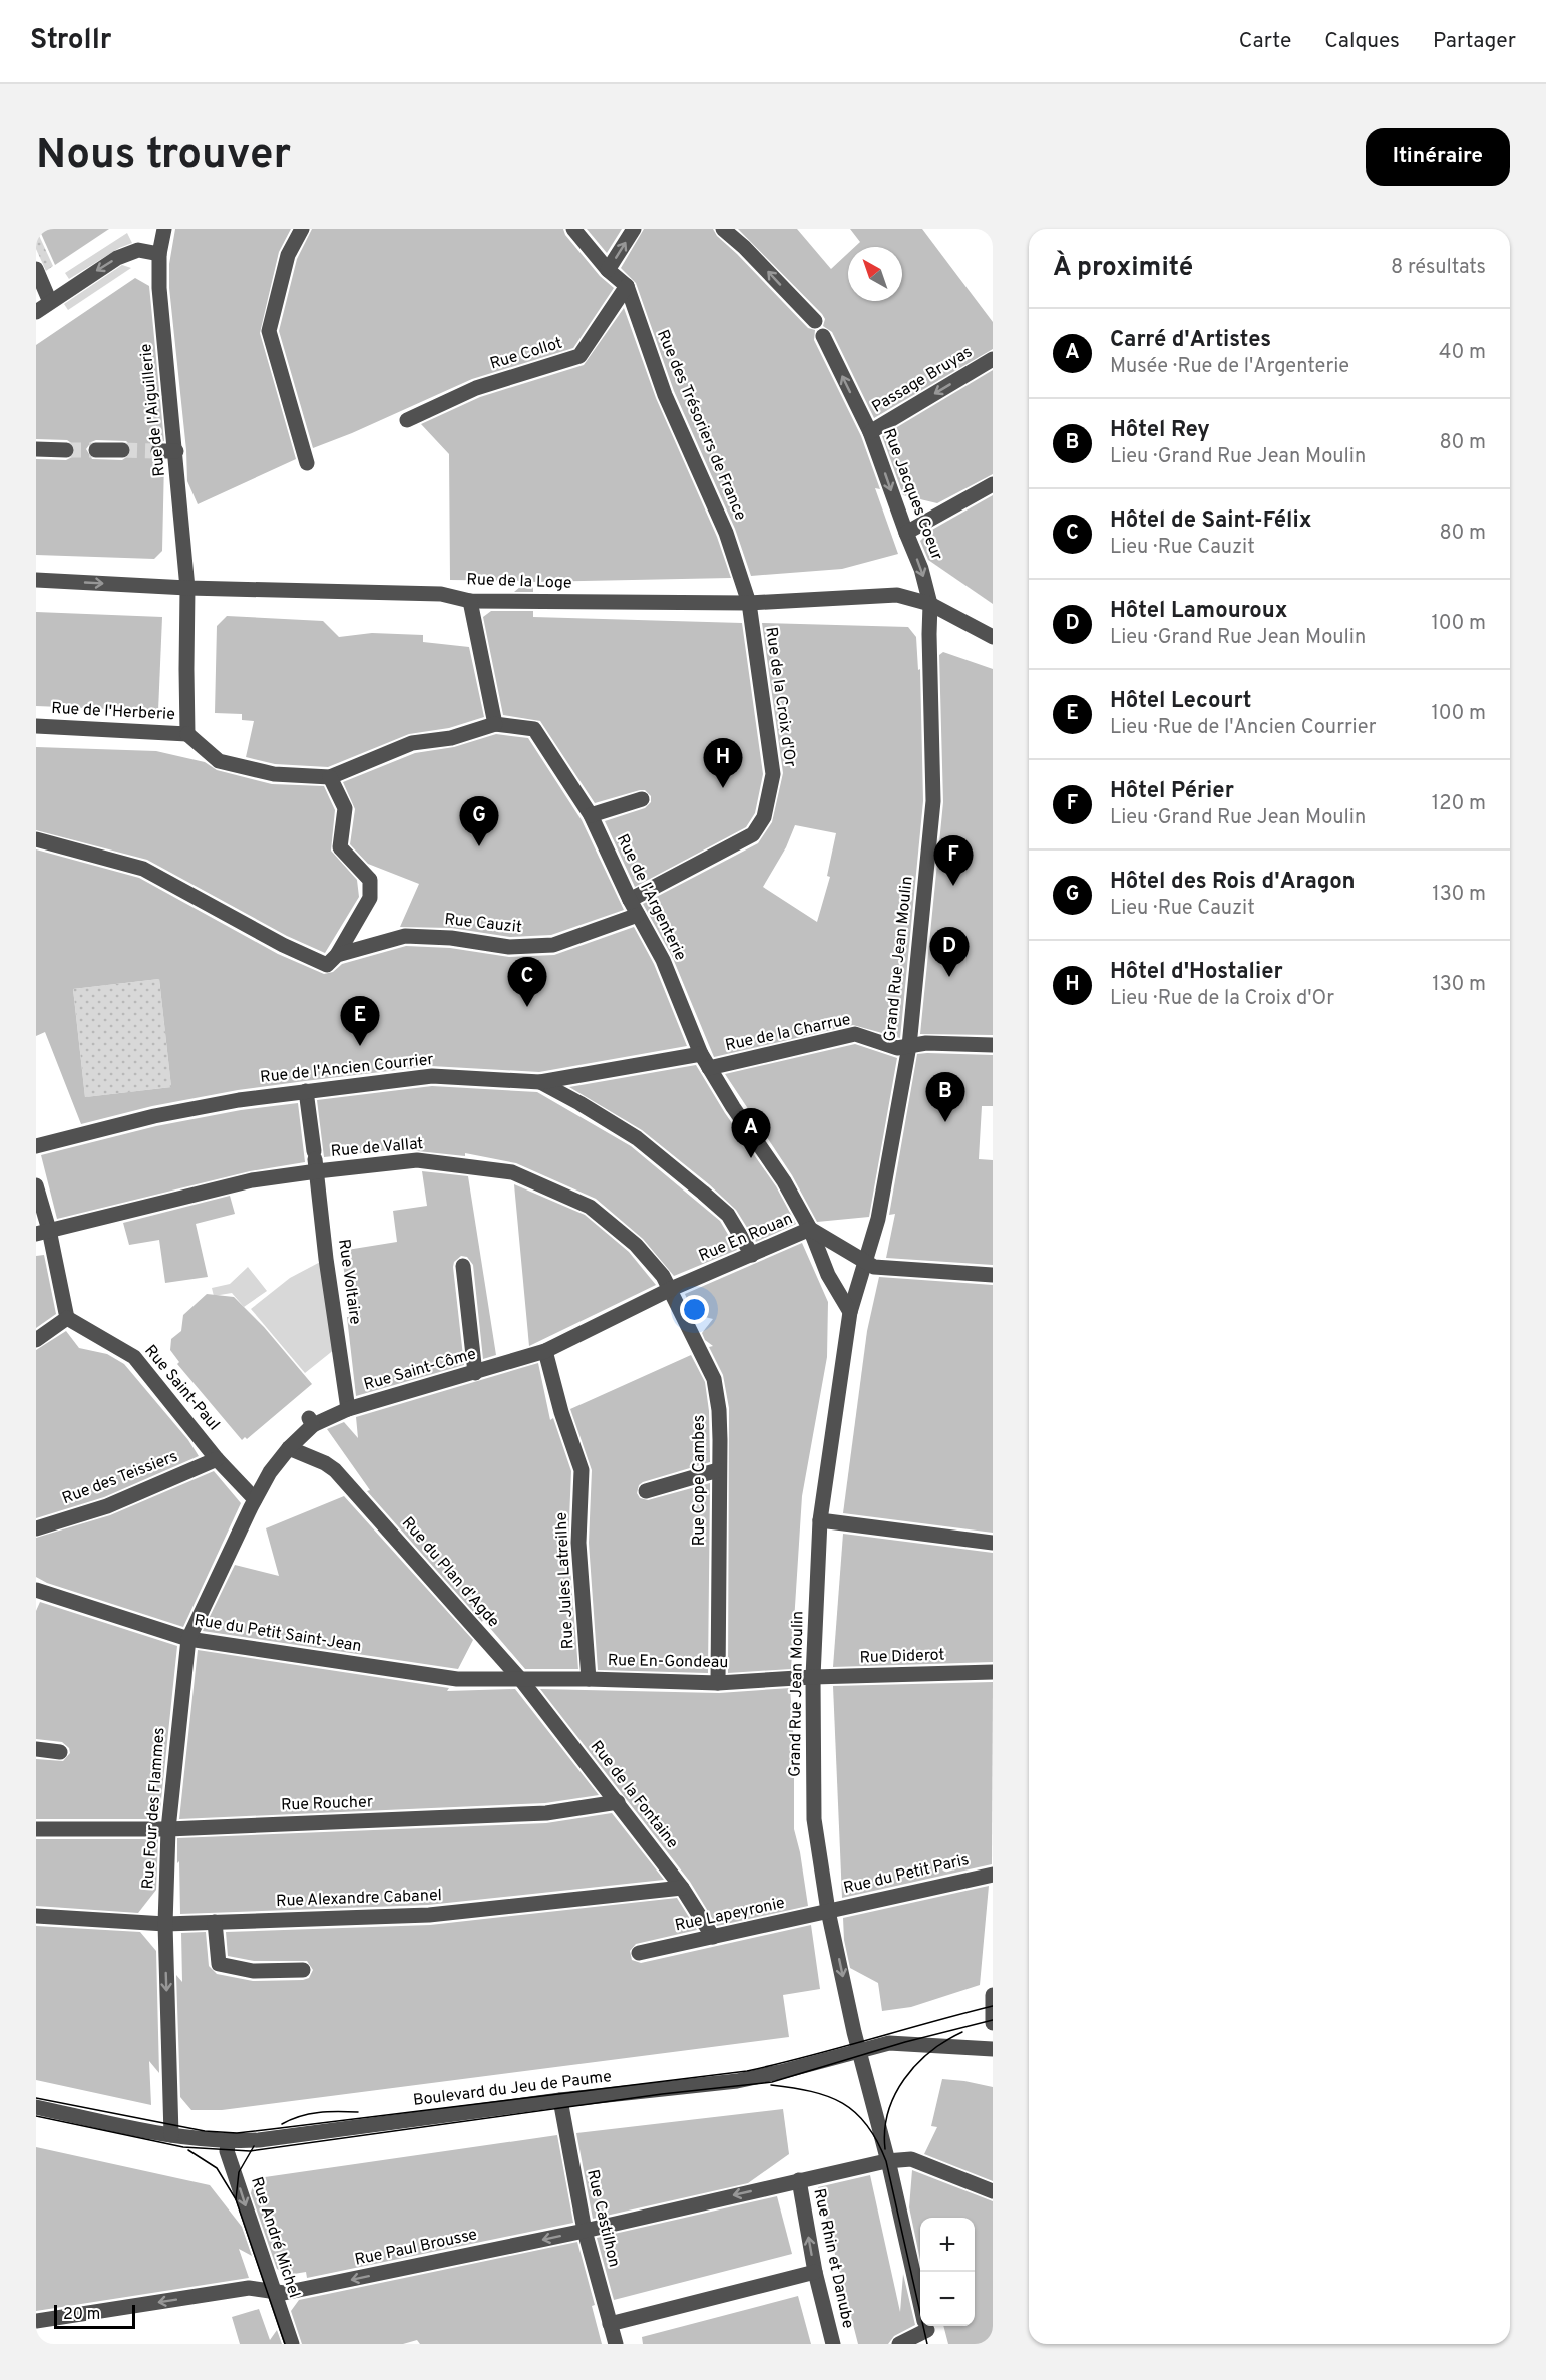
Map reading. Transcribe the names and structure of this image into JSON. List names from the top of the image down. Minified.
{"streets":{"street":["Rue Collot","Passage Bruyas","Rue de l'Aiguillerie","Rue des Trésoriers de France","Rue Jacques Coeur","Rue de la Loge","Rue de la Croix d'Or","Rue de l'Herberie","Rue de l'Argenterie","Rue Cauzit","Grand Rue Jean Moulin","Rue de la Charrue","Rue de l'Ancien Courrier","Rue de Vallat","Rue En Rouan","Rue Voltaire","Rue Saint-Côme","Rue Saint-Paul","Rue des Teissiers","Rue Cope Cambes","Rue du Plan d'Agde","Rue Jules Latreilhe","Rue du Petit Saint-Jean","Rue Diderot","Rue En-Gondeau","Rue de la Fontaine","Rue Roucher","Rue Four des Flammes","Rue du Petit Paris","Rue Alexandre Cabanel","Rue Lapeyronie","Boulevard du Jeu de Paume","Rue Castilhon","Rue André Michel","Rue Paul Brousse","Rue Rhin et Danube"]},"crossings":[["Rue Collot","Rue des Trésoriers de France"],["Passage Bruyas","Rue Jacques Coeur"],["Rue de l'Aiguillerie","Rue de la Loge"],["Rue de l'Aiguillerie","Rue de l'Herberie"],["Rue des Trésoriers de France","Rue de la Loge"],["Rue des Trésoriers de France","Rue de la Croix d'Or"],["Rue Jacques Coeur","Rue de la Loge"],["Rue Jacques Coeur","Grand Rue Jean Moulin"],["Rue de la Loge","Rue de la Croix d'Or"],["Rue de la Loge","Grand Rue Jean Moulin"],["Rue de la Croix d'Or","Rue de l'Argenterie"],["Rue de l'Argenterie","Rue Cauzit"],["Rue de l'Argenterie","Rue de la Charrue"],["Rue de l'Argenterie","Rue de l'Ancien Courrier"],["Rue de l'Argenterie","Rue En Rouan"],["Grand Rue Jean Moulin","Rue de la Charrue"],["Grand Rue Jean Moulin","Rue En Rouan"],["Grand Rue Jean Moulin","Rue Diderot"],["Grand Rue Jean Moulin","Rue En-Gondeau"],["Grand Rue Jean Moulin","Rue du Petit Paris"],["Grand Rue Jean Moulin","Rue Lapeyronie"],["Grand Rue Jean Moulin","Boulevard du Jeu de Paume"],["Grand Rue Jean Moulin","Rue Paul Brousse"],["Rue de l'Ancien Courrier","Rue Voltaire"],["Rue de Vallat","Rue En Rouan"],["Rue de Vallat","Rue Voltaire"],["Rue de Vallat","Rue Cope Cambes"],["Rue En Rouan","Rue Saint-Côme"],["Rue En Rouan","Rue Cope Cambes"],["Rue En Rouan","Rue Jules Latreilhe"],["Rue Voltaire","Rue Saint-Côme"],["Rue Saint-Côme","Rue Jules Latreilhe"],["Rue Saint-Côme","Rue Four des Flammes"],["Rue Saint-Paul","Rue des Teissiers"],["Rue Saint-Paul","Rue Four des Flammes"],["Rue Cope Cambes","Rue En-Gondeau"],["Rue du Plan d'Agde","Rue du Petit Saint-Jean"],["Rue du Plan d'Agde","Rue En-Gondeau"],["Rue du Plan d'Agde","Rue de la Fontaine"],["Rue du Plan d'Agde","Rue Four des Flammes"],["Rue Jules Latreilhe","Rue En-Gondeau"],["Rue du Petit Saint-Jean","Rue En-Gondeau"],["Rue du Petit Saint-Jean","Rue de la Fontaine"],["Rue du Petit Saint-Jean","Rue Four des Flammes"],["Rue Diderot","Rue En-Gondeau"],["Rue En-Gondeau","Rue de la Fontaine"],["Rue de la Fontaine","Rue Roucher"],["Rue de la Fontaine","Rue Alexandre Cabanel"],["Rue de la Fontaine","Rue Lapeyronie"],["Rue Roucher","Rue Four des Flammes"],["Rue Four des Flammes","Rue Alexandre Cabanel"],["Rue Four des Flammes","Boulevard du Jeu de Paume"],["Rue du Petit Paris","Rue Lapeyronie"],["Boulevard du Jeu de Paume","Rue Castilhon"],["Boulevard du Jeu de Paume","Rue André Michel"],["Rue Castilhon","Rue Paul Brousse"],["Rue André Michel","Rue Paul Brousse"],["Rue Paul Brousse","Rue Rhin et Danube"]],"one_way":["Rue André Michel","Rue Paul Brousse","Rue Rhin et Danube"],"scale_bar":"20 m","north":"top left","page":{"header":"Strollr","nav":["Carte","Calques","Partager"],"buttons":"Itinéraire","title":"Nous trouver","heading":["À proximité","8 résultats"],"list":[{"mark":"A","name":"Carré d'Artistes","note":"Musée · Rue de l'Argenterie","value":"40 m"},{"mark":"B","name":"Hôtel Rey","note":"Lieu · Grand Rue Jean Moulin","value":"80 m"},{"mark":"C","name":"Hôtel de Saint-Félix","note":"Lieu · Rue Cauzit","value":"80 m"},{"mark":"D","name":"Hôtel Lamouroux","note":"Lieu · Grand Rue Jean Moulin","value":"100 m"},{"mark":"E","name":"Hôtel Lecourt","note":"Lieu · Rue de l'Ancien Courrier","value":"100 m"},{"mark":"F","name":"Hôtel Périer","note":"Lieu · Grand Rue Jean Moulin","value":"120 m"},{"mark":"G","name":"Hôtel des Rois d'Aragon","note":"Lieu · Rue Cauzit","value":"130 m"},{"mark":"H","name":"Hôtel d'Hostalier","note":"Lieu · Rue de la Croix d'Or","value":"130 m"}],"pins":["H","G","F","D","C","E","B","A"],"map_buttons":["+","−"],"scale":"20 m"}}
